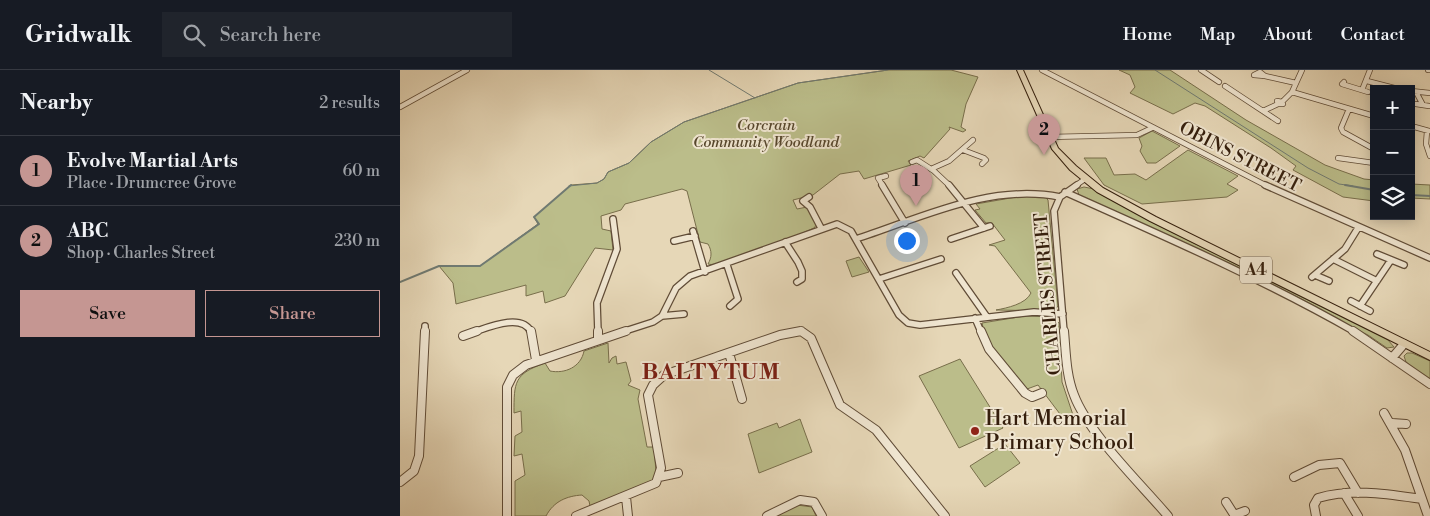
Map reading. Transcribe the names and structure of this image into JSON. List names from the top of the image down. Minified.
{"streets":{"main road":["A4"],"street":["OBINS STREET","CHARLES STREET"]},"crossings":[["A4","CHARLES STREET"]],"districts":["BALTYTUM"],"parks":["Corcrain Community Woodland"],"places":["Hart Memorial Primary School"],"page":{"header":"Gridwalk","search":"Search here","nav":["Home","Map","About","Contact"],"heading":["Nearby","2 results"],"map_buttons":["+","−"],"pins":["2","1"],"list":[{"mark":"1","name":"Evolve Martial Arts","note":"Place · Drumcree Grove","value":"60 m"},{"mark":"2","name":"ABC","note":"Shop · Charles Street","value":"230 m"}],"buttons":["Save","Share"]}}
